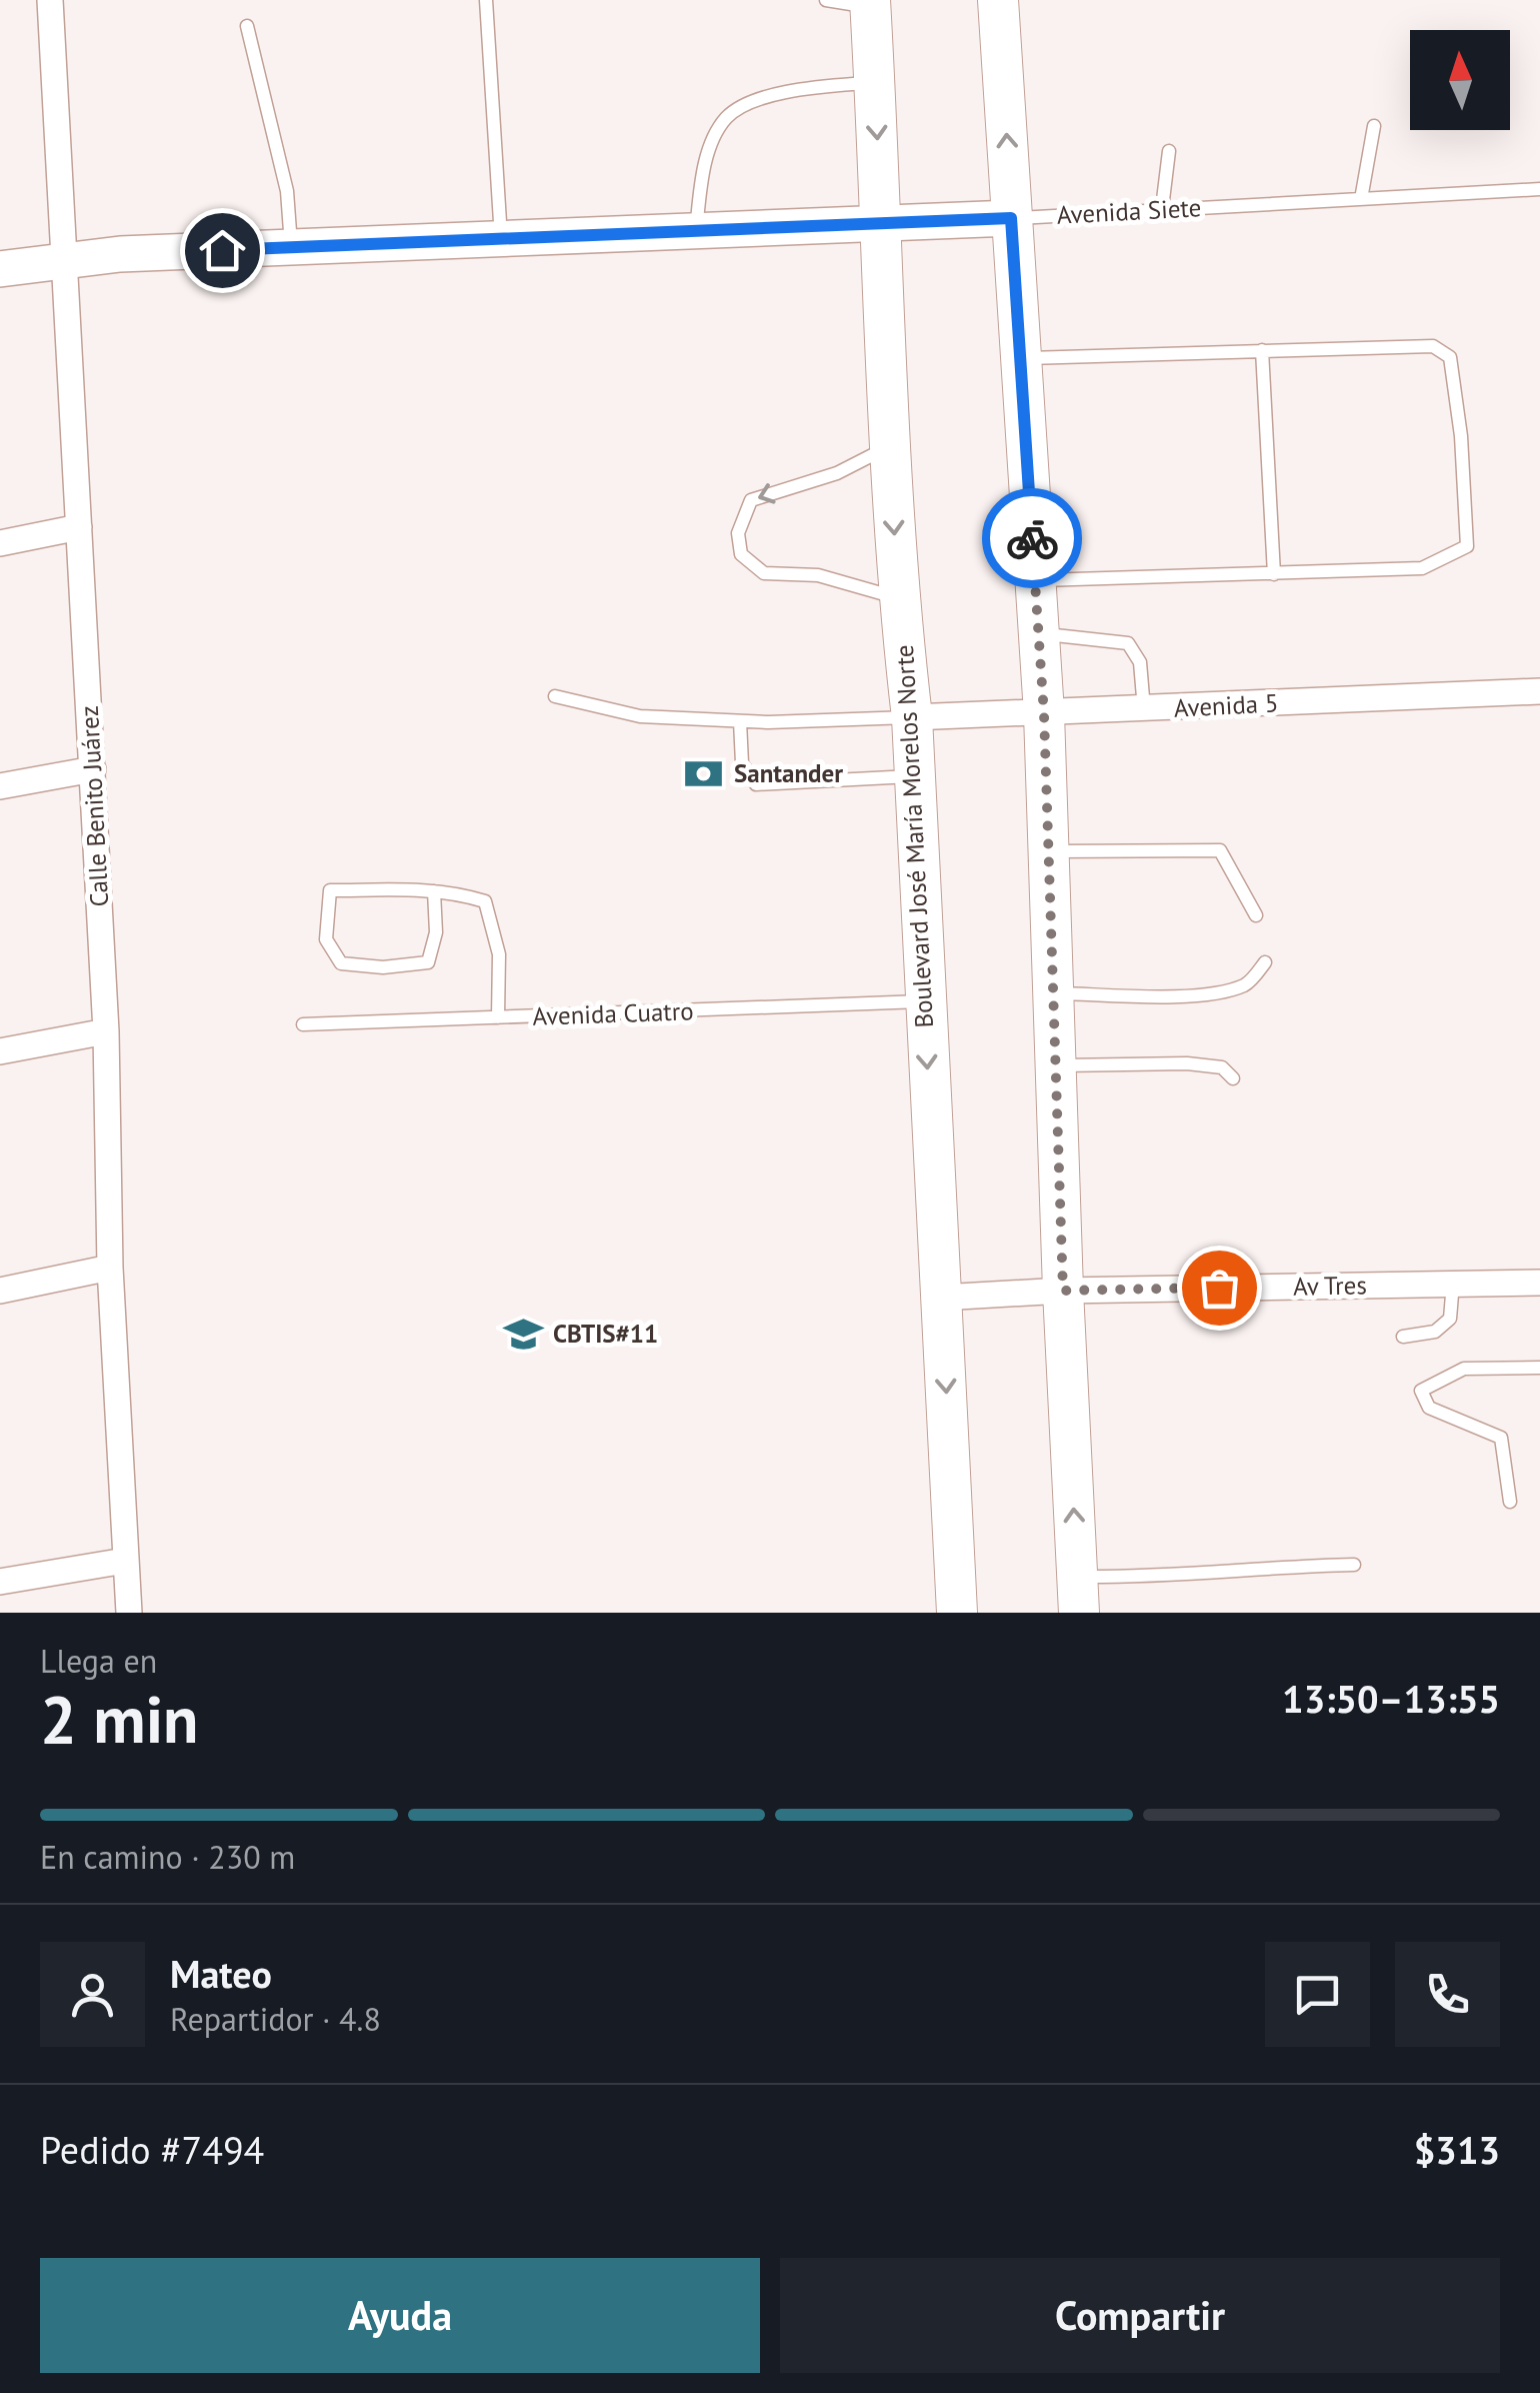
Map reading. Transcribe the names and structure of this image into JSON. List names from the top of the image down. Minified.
{"streets":{"main road":["Boulevard José María Morelos Norte"],"street":["Avenida Siete","Avenida 5","Calle Benito Juárez","Av Tres"],"lane":["Avenida Cuatro"]},"crossings":[["Avenida Siete","Calle Benito Juárez"],["Avenida Siete","Boulevard José María Morelos Norte"],["Avenida 5","Boulevard José María Morelos Norte"],["Boulevard José María Morelos Norte","Avenida Cuatro"],["Boulevard José María Morelos Norte","Av Tres"]],"places":{"bank":["Santander"],"school or university":["CBTIS#11"]},"north":"top","page":{"heading":["2 min","Llega en","13:50–13:55"],"panel":["Mateo","Repartidor · 4.8","Pedido #7494","$313"],"bar":"En camino · 230 m","buttons":["Ayuda","Compartir"]}}
